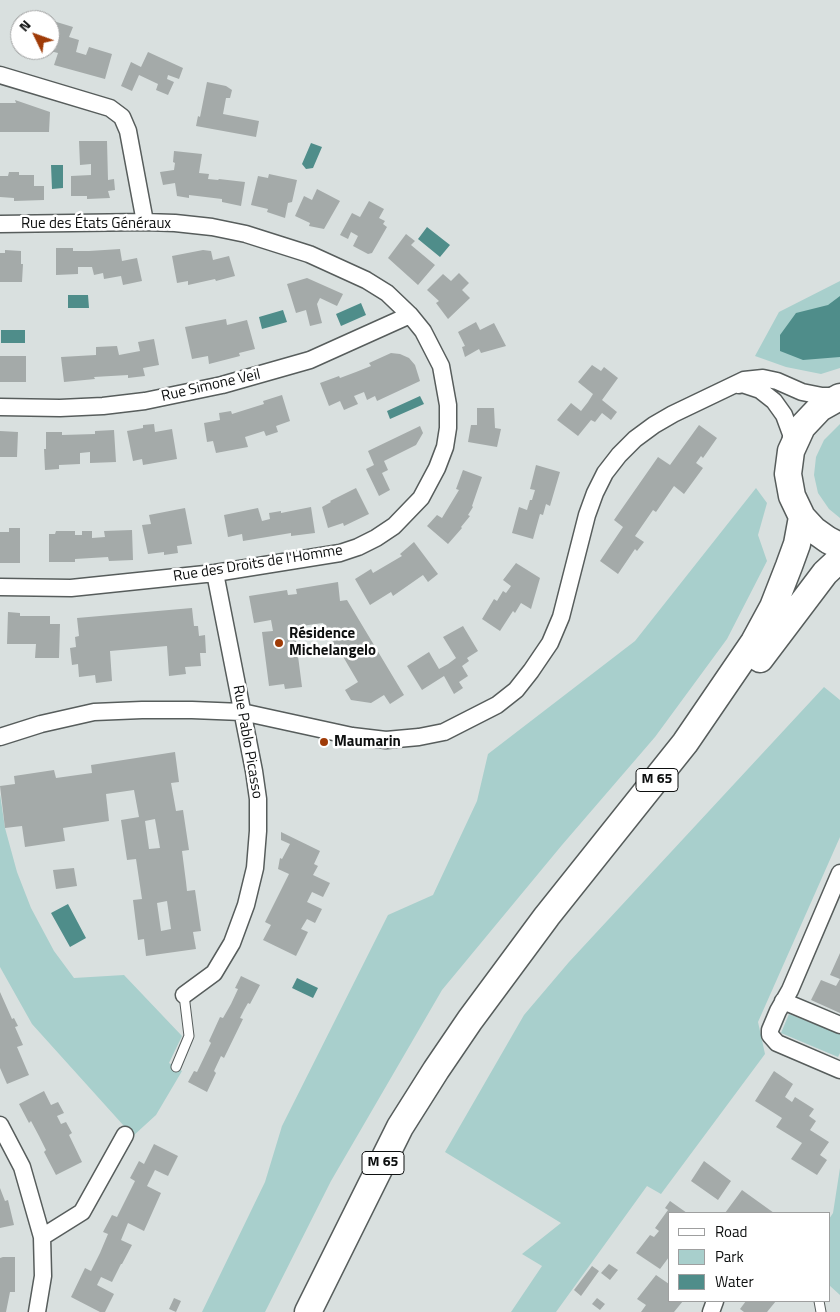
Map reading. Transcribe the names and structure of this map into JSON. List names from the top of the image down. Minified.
{"streets":{"main road":["M 65"],"street":["Rue des États Généraux","Rue Simone Veil","Rue des Droits de l'Homme","Rue Pablo Picasso"]},"crossings":[["Rue des États Généraux","Rue Simone Veil"],["Rue des États Généraux","Rue des Droits de l'Homme"],["Rue Simone Veil","Rue des Droits de l'Homme"],["Rue des Droits de l'Homme","Rue Pablo Picasso"]],"places":["Résidence Michelangelo","Maumarin"],"legend":["Road","Park","Water"],"north":"top left"}
